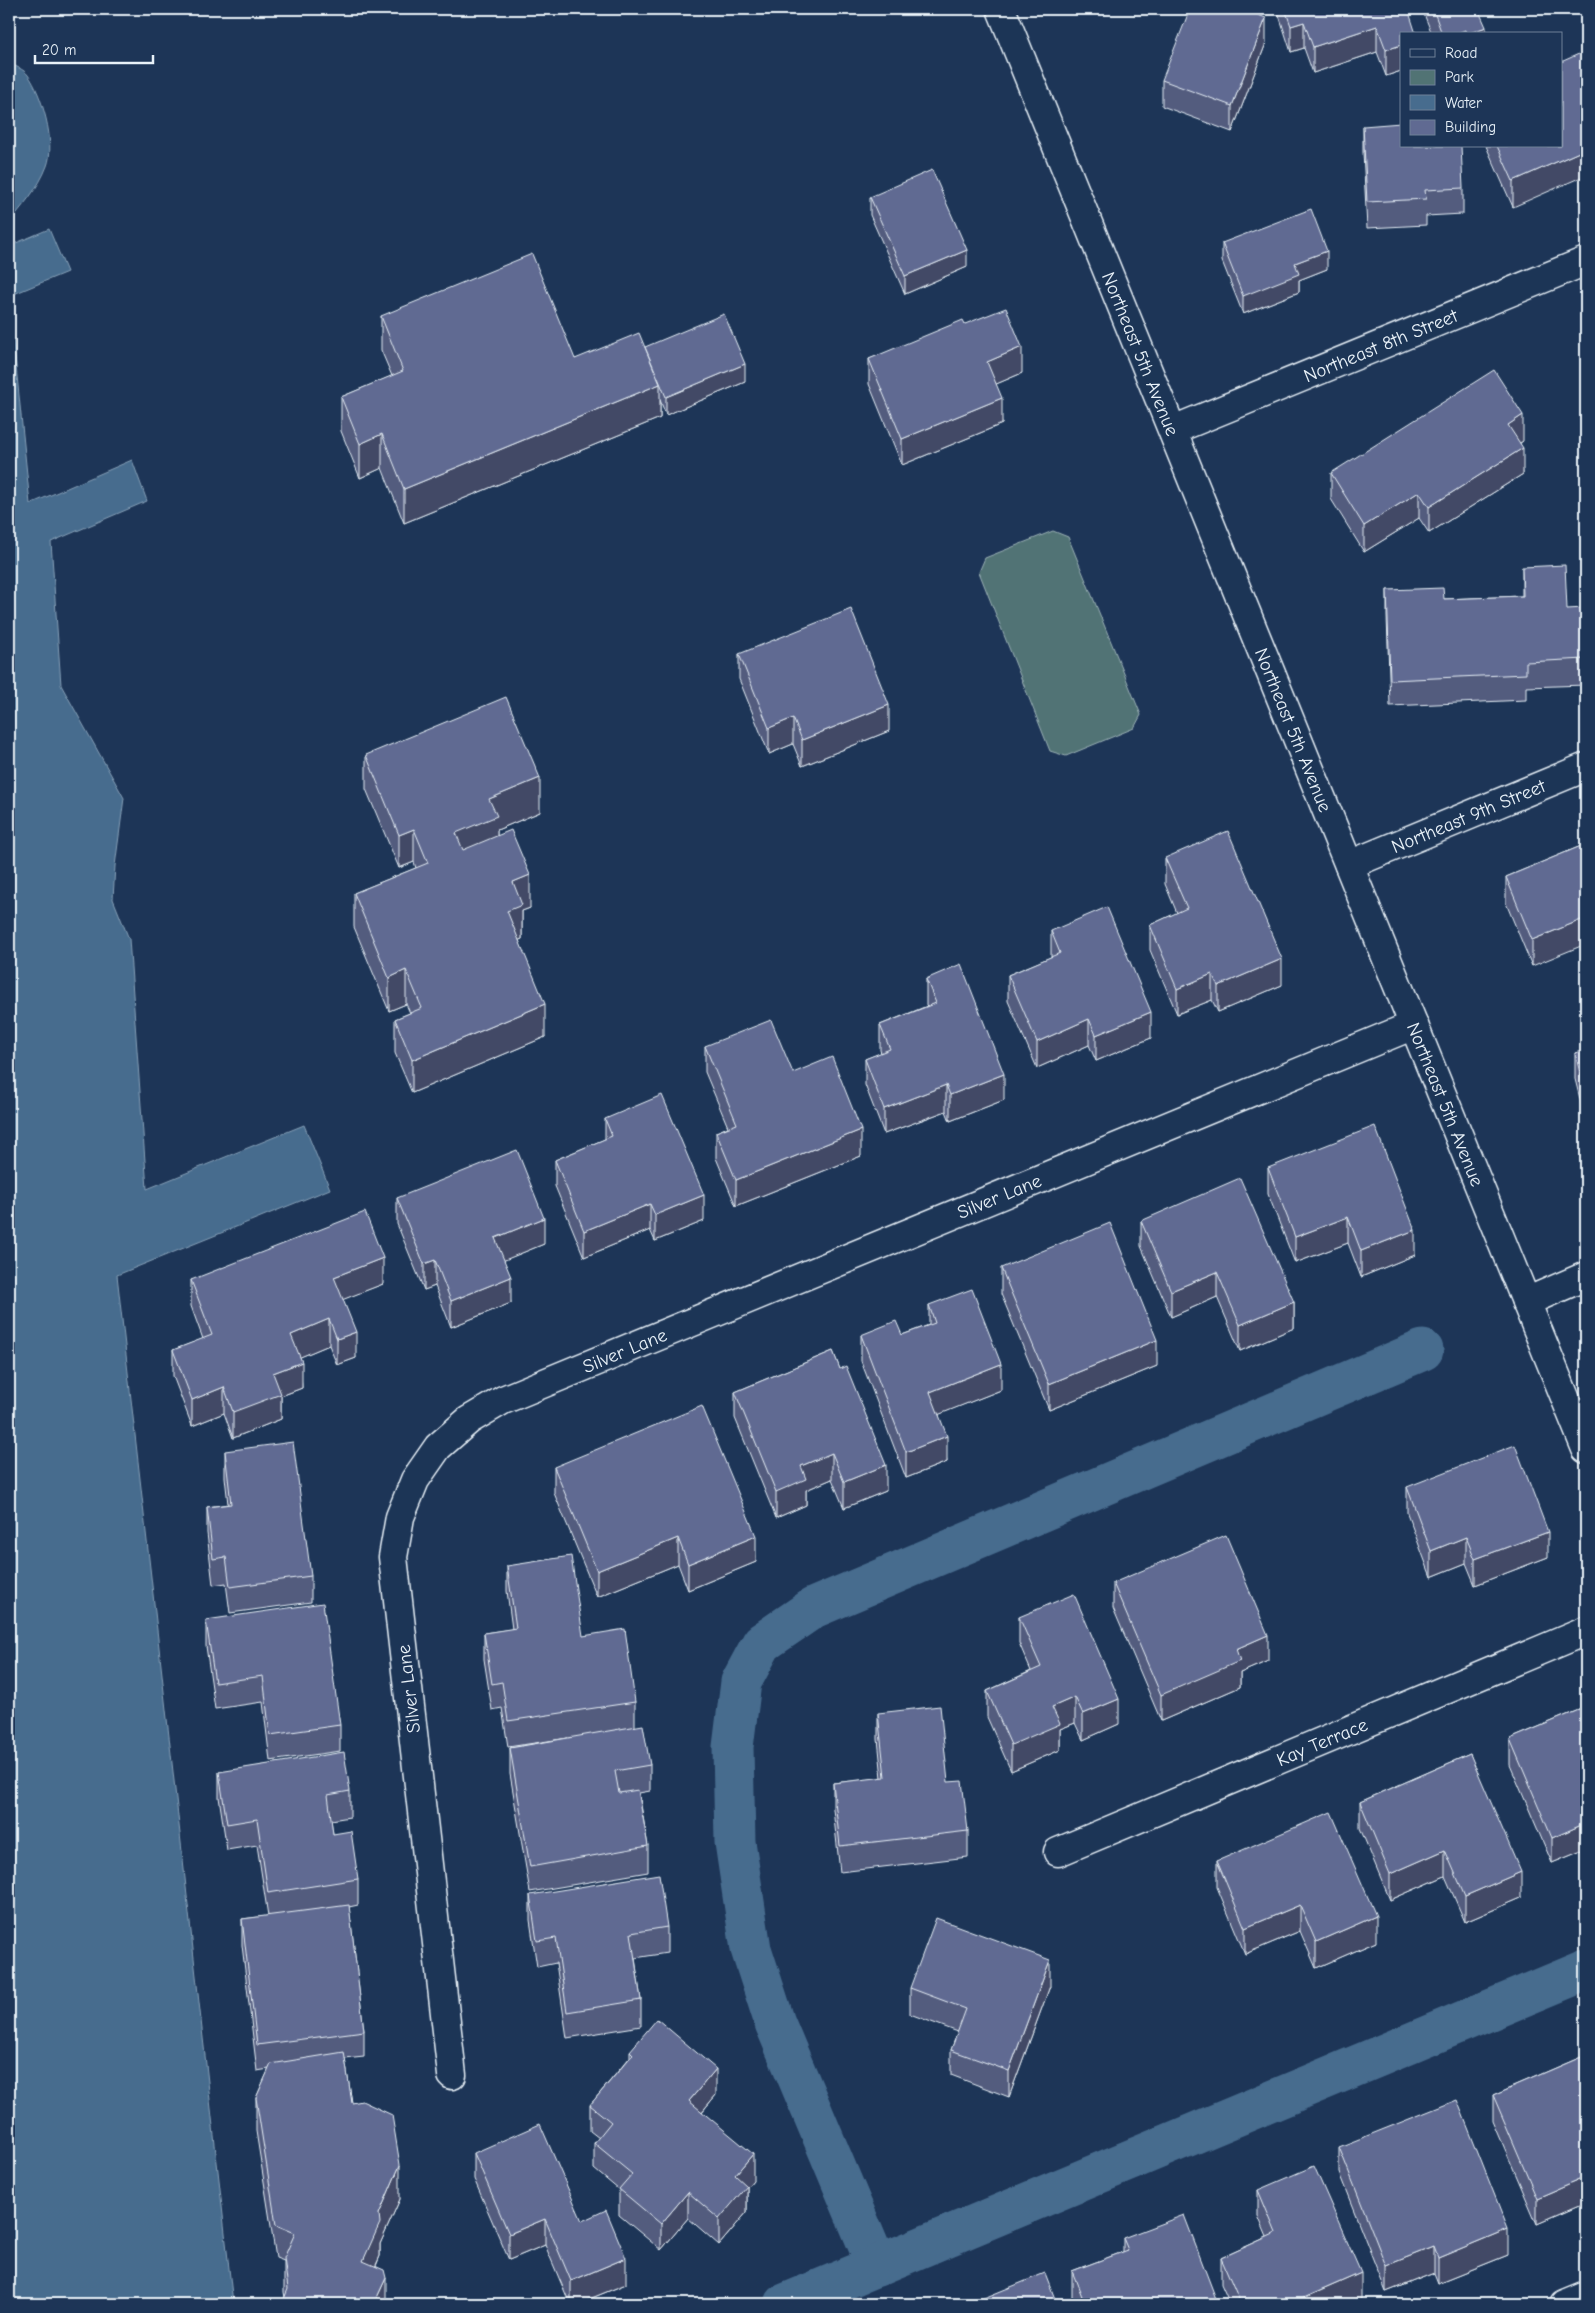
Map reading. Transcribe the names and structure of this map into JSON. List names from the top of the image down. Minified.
{"streets":{"street":["Northeast 8th Street","Northeast 5th Avenue","Northeast 9th Street","Silver Lane","Kay Terrace"]},"crossings":[["Northeast 8th Street","Northeast 5th Avenue"],["Northeast 5th Avenue","Northeast 9th Street"],["Northeast 5th Avenue","Silver Lane"]],"legend":["Road","Park","Water","Building"],"scale_bar":"20 m"}
